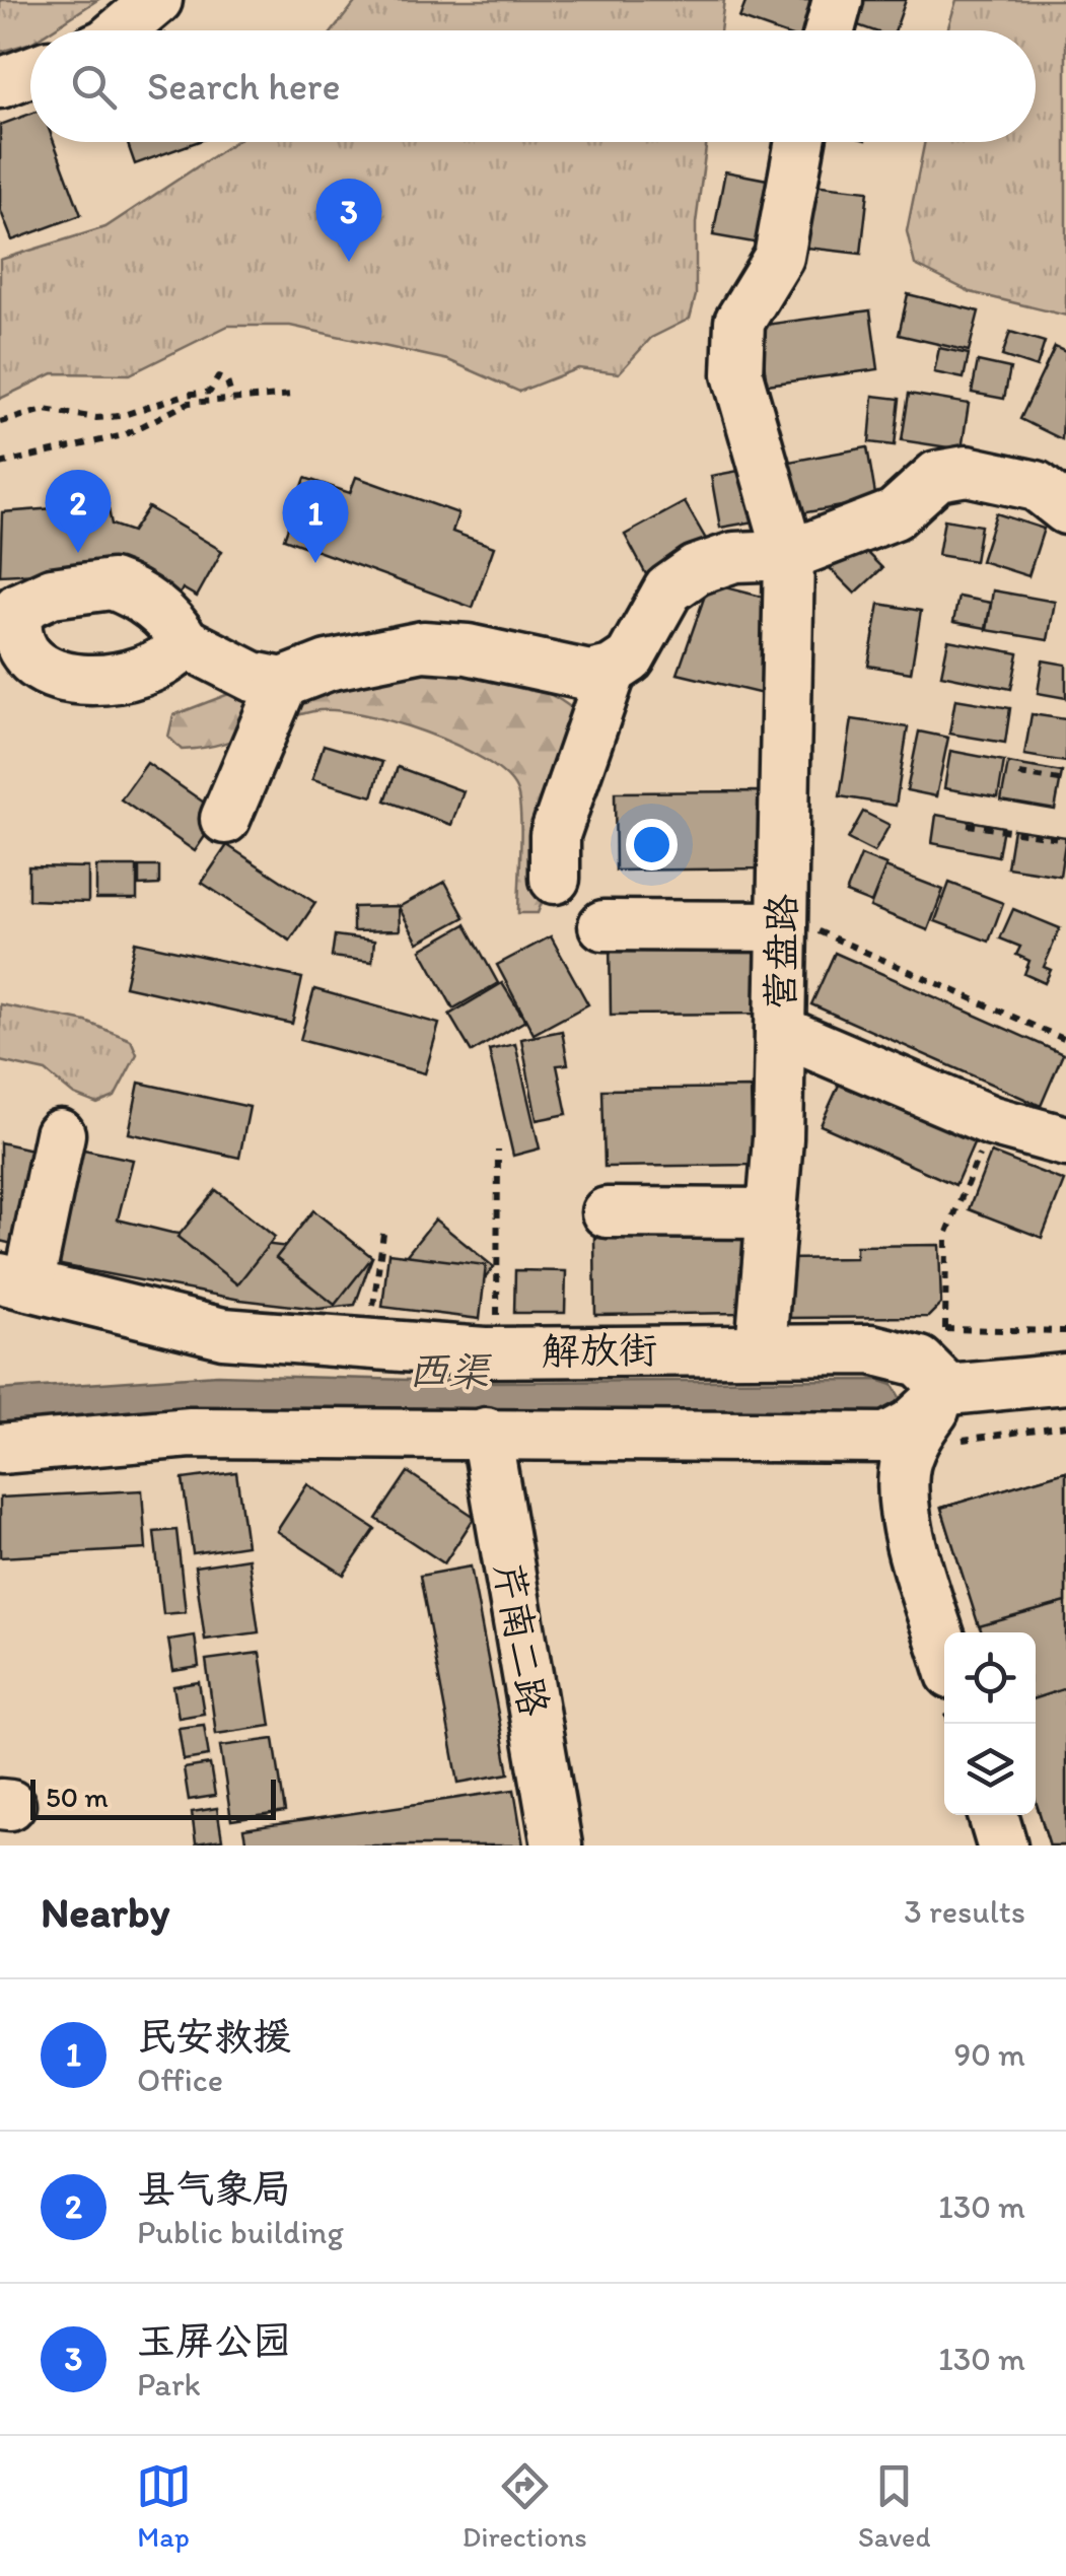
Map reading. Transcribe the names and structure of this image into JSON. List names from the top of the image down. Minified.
{"streets":{"street":["营盘路","解放街","芹南二路"]},"crossings":[["营盘路","解放街"]],"water":["西渠"],"scale_bar":"50 m","page":{"search":"Search here","pins":["3","2","1"],"scale":"50 m","heading":["Nearby","3 results"],"list":[{"mark":"1","name":"民安救援","note":"Office","value":"90 m"},{"mark":"2","name":"县气象局","note":"Public building","value":"130 m"},{"mark":"3","name":"玉屏公园","note":"Park","value":"130 m"}],"nav":["Map","Directions","Saved"]}}
